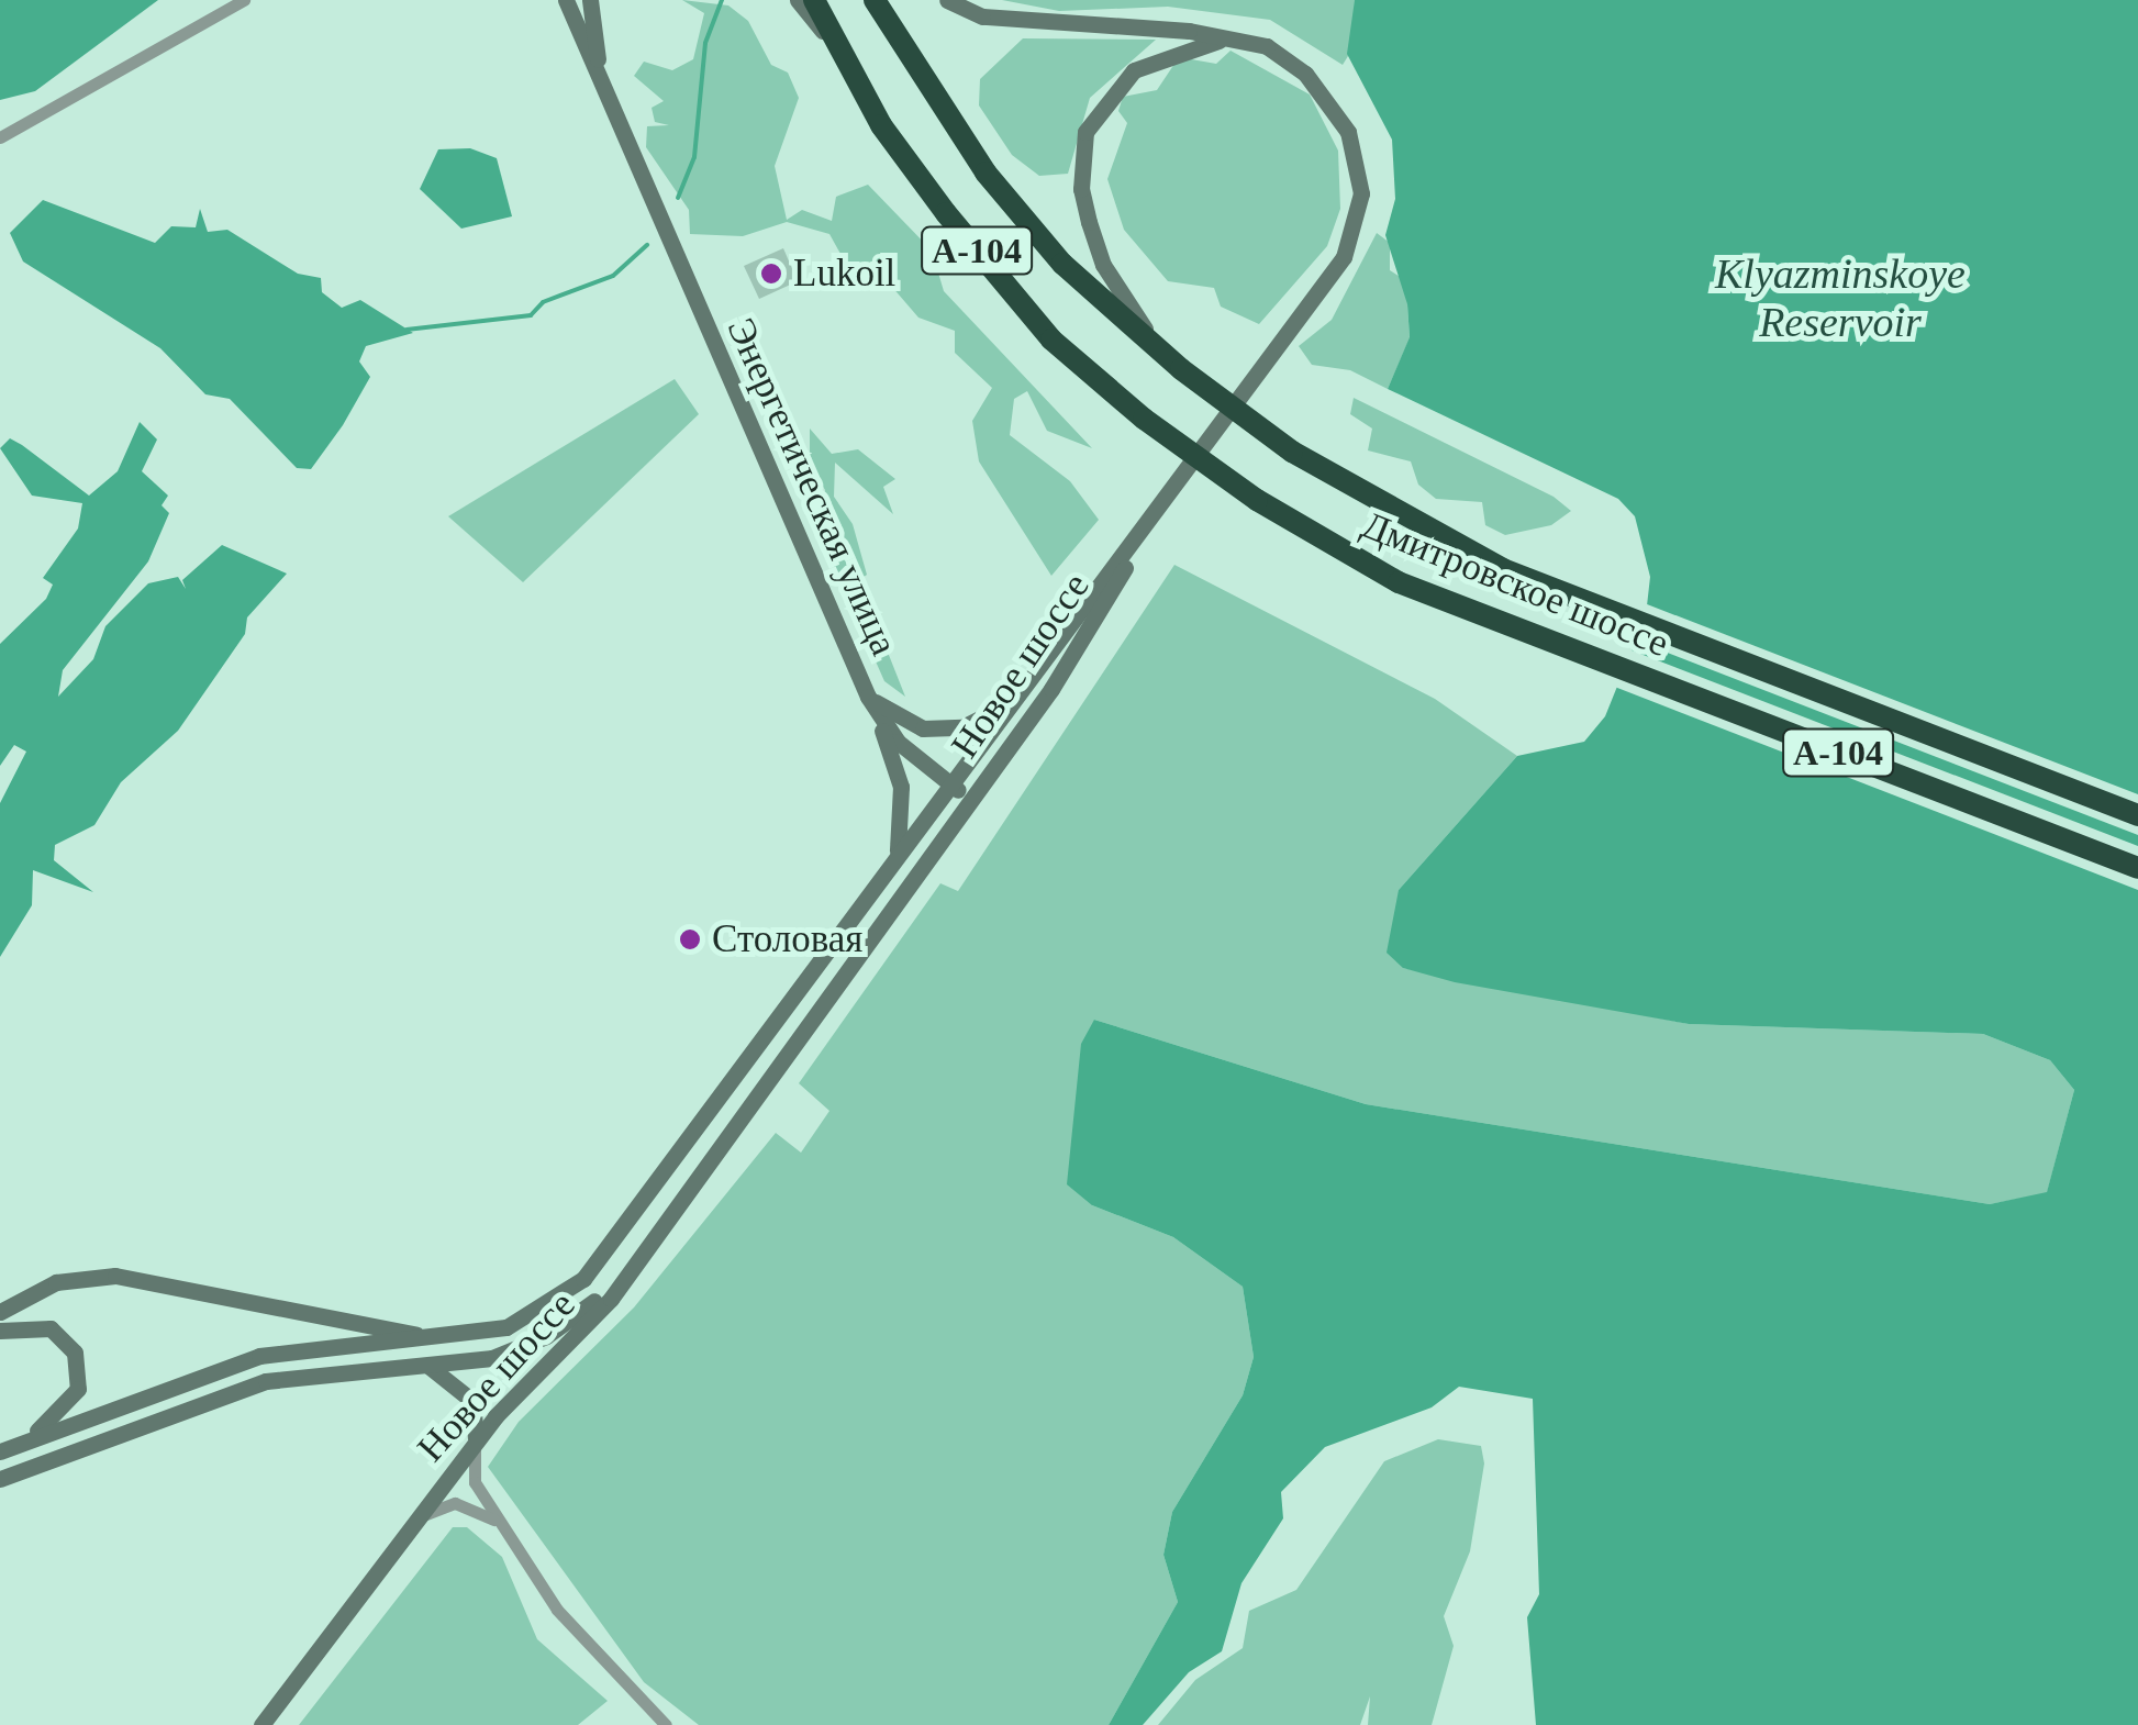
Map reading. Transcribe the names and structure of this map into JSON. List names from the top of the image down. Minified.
{"streets":{"highway":["А-104","Дмитровское шоссе"],"main road":["Энергетическая улица","Новое шоссе"]},"crossings":[["Энергетическая улица","Новое шоссе"]],"water":["Klyazminskoye Reservoir"],"places":["Lukoil","Столовая"]}
